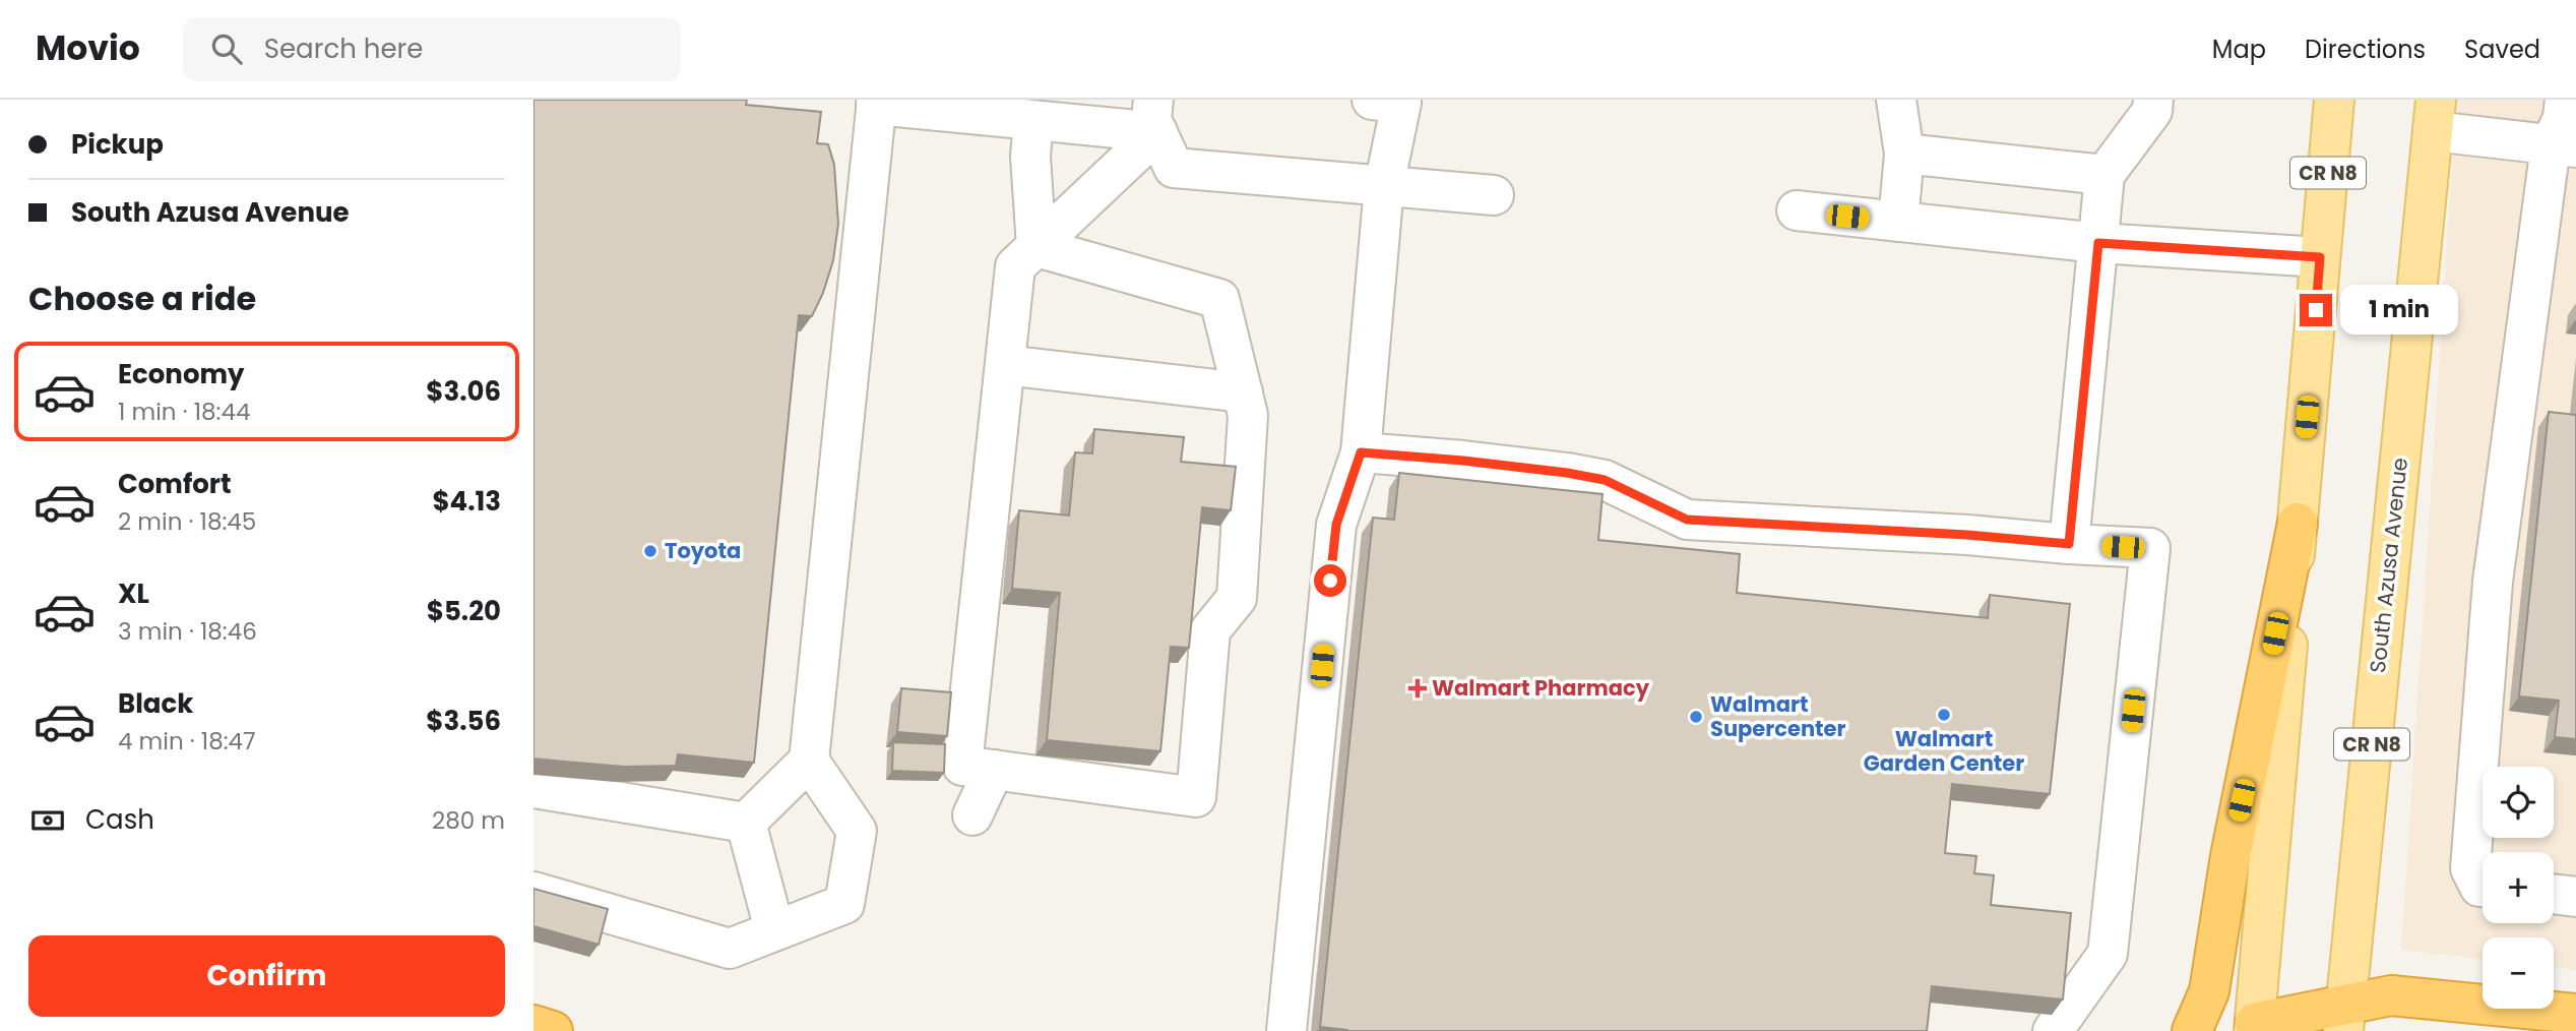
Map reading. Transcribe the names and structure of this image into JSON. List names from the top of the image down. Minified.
{"streets":{"main road":["CR N8","South Azusa Avenue"]},"places":{"other":["Toyota","Walmart Garden Center","Walmart Supercenter"],"health":["Walmart Pharmacy"]},"page":{"header":"Movio","search":"Search here","nav":["Map","Directions","Saved"],"banner":["Pickup","South Azusa Avenue"],"heading":"Choose a ride","bubble":"1 min","list":[{"name":"Economy","note":"1 min · 18:44","value":"$3.06"},{"name":"Comfort","note":"2 min · 18:45","value":"$4.13"},{"name":"XL","note":"3 min · 18:46","value":"$5.20"},{"name":"Black","note":"4 min · 18:47","value":"$3.56"}],"map_buttons":["+","−"],"pay":["Cash","280 m"],"buttons":"Confirm"}}
